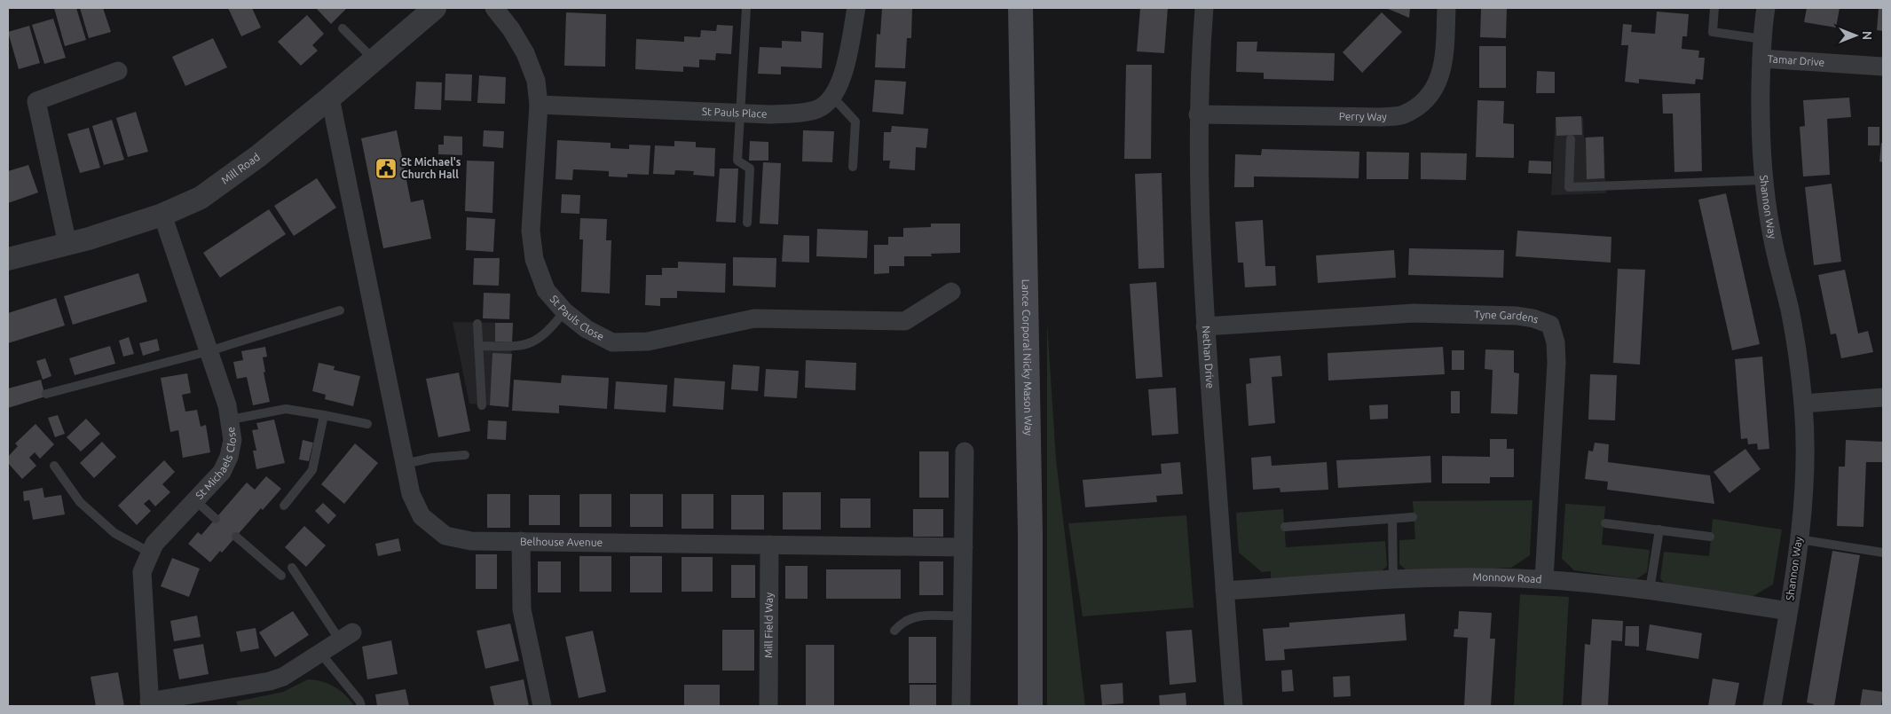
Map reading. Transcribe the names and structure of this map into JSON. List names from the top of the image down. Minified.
{"streets":{"main road":["Lance Corporal Nicky Mason Way"],"street":["Tamar Drive","St Pauls Place","Perry Way","Mill Road","Shannon Way","St Pauls Close","Tyne Gardens","Nethan Drive","St Michaels Close","Belhouse Avenue","Monnow Road","Mill Field Way"]},"crossings":[["Tamar Drive","Shannon Way"],["St Pauls Place","St Pauls Close"],["Perry Way","Nethan Drive"],["Mill Road","St Michaels Close"],["Shannon Way","Monnow Road"],["Tyne Gardens","Nethan Drive"],["Tyne Gardens","Monnow Road"],["Nethan Drive","Monnow Road"],["Belhouse Avenue","Mill Field Way"]],"places":{"public building":["St Michael's Church Hall"]},"north":"right"}
